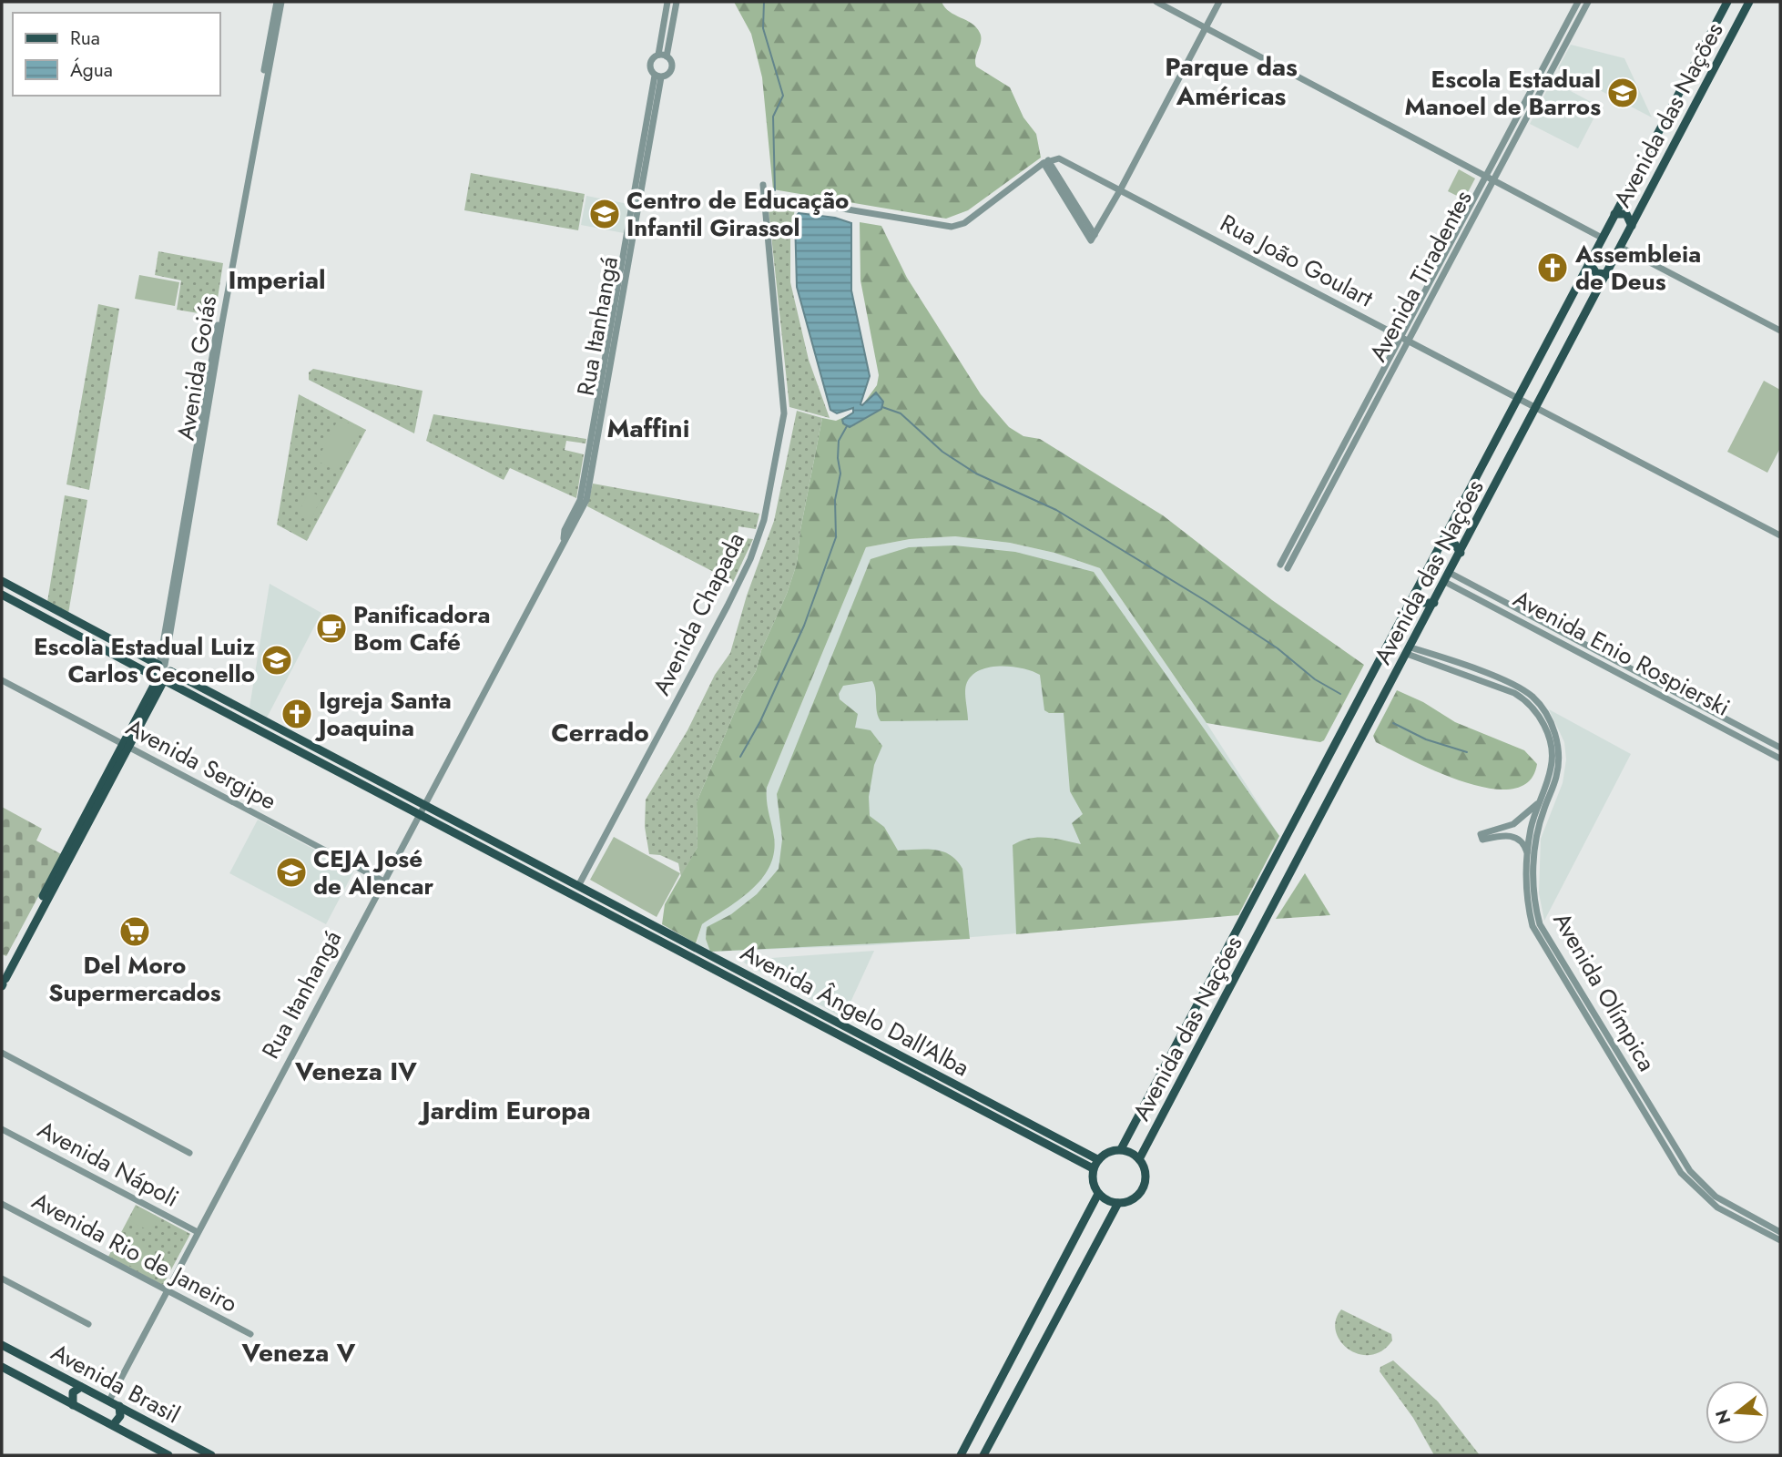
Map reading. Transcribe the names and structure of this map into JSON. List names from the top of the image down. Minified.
{"streets":{"main road":["Avenida das Nações","Avenida Ângelo Dall'Alba","Avenida Brasil"],"street":["Rua João Goulart","Avenida Tiradentes","Rua Itanhangá","Avenida Goiás","Avenida Chapada","Avenida Enio Rospierski","Avenida Sergipe","Avenida Olímpica","Avenida Nápoli","Avenida Rio de Janeiro"]},"crossings":[["Avenida das Nações","Rua João Goulart"],["Avenida das Nações","Avenida Enio Rospierski"],["Avenida das Nações","Avenida Olímpica"],["Avenida das Nações","Avenida Ângelo Dall'Alba"],["Rua João Goulart","Avenida Tiradentes"],["Rua Itanhangá","Avenida Sergipe"],["Rua Itanhangá","Avenida Ângelo Dall'Alba"],["Rua Itanhangá","Avenida Nápoli"],["Rua Itanhangá","Avenida Rio de Janeiro"],["Rua Itanhangá","Avenida Brasil"],["Avenida Chapada","Avenida Ângelo Dall'Alba"]],"districts":["Parque das Américas","Imperial","Maffini","Cerrado","Veneza IV","Jardim Europa","Veneza V"],"places":{"school or university":["Escola Estadual Manoel de Barros","Centro de Educação Infantil Girassol","Escola Estadual Luiz Carlos Ceconello","CEJA José de Alencar"],"church":["Assembleia de Deus","Igreja Santa Joaquina"],"cafe":["Panificadora Bom Café"],"supermarket":["Del Moro Supermercados"]},"legend":["Rua","Água"],"north":"left"}
